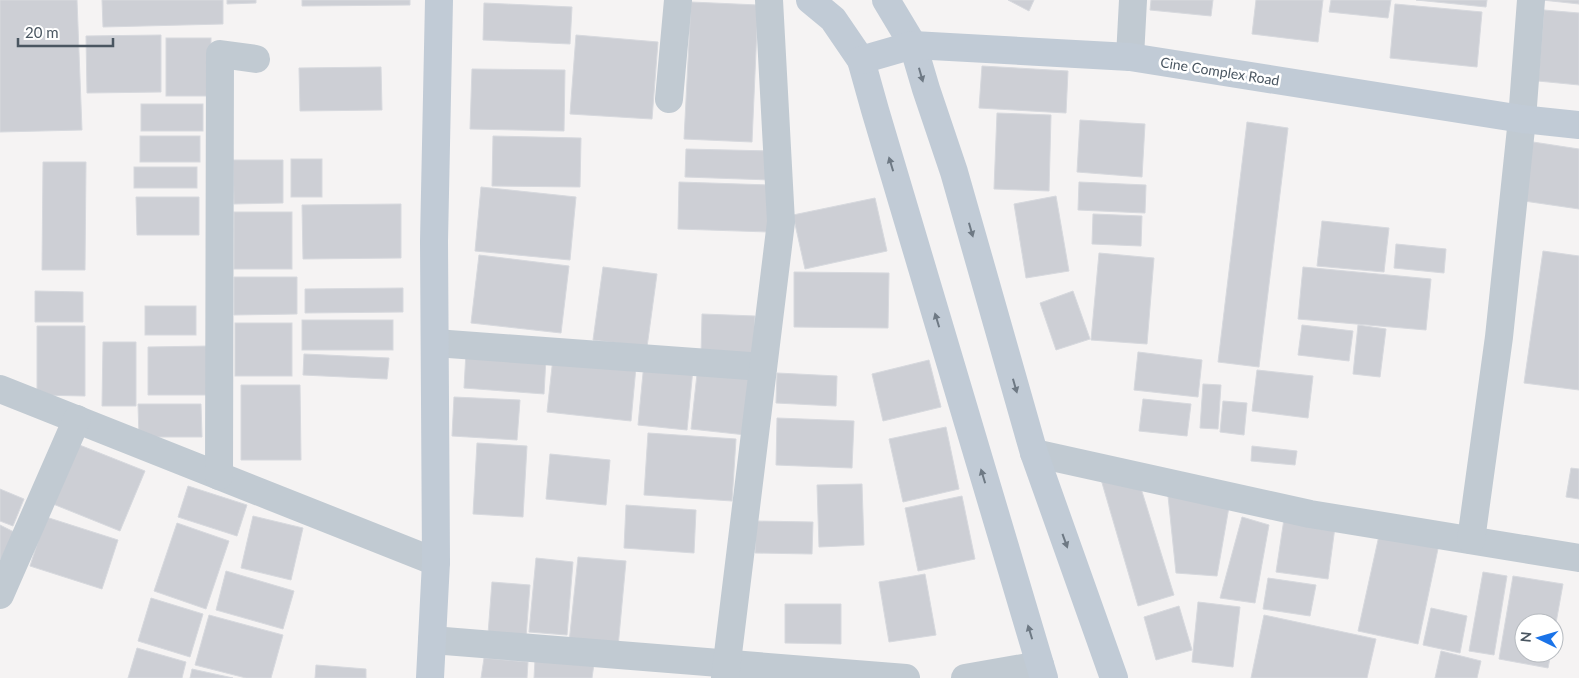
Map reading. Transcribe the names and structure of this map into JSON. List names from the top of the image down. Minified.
{"streets":{"main road":["Cine Complex Road"]},"scale_bar":"20 m","north":"left"}
